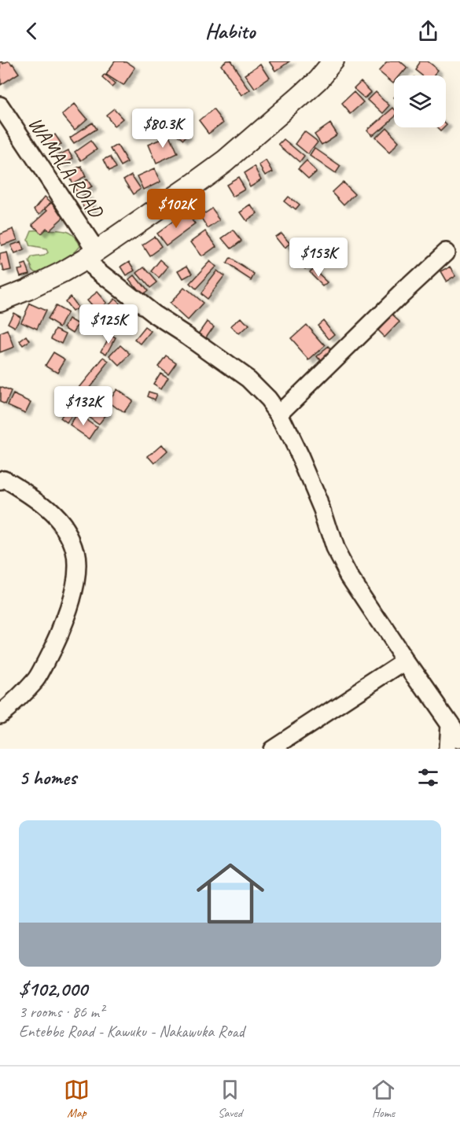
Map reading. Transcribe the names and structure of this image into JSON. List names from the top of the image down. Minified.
{"streets":{"street":["WAMALA ROAD"]},"page":{"header":"Habito","price":["$80.3K","$102K","$153K","$125K","$132K"],"heading":"5 homes","list":[{"name":"$102,000","note":"3 rooms · 86 m² · Entebbe Road - Kawuku - Nakawuka Road"}],"tabs":["Map","Saved","Home"]}}
